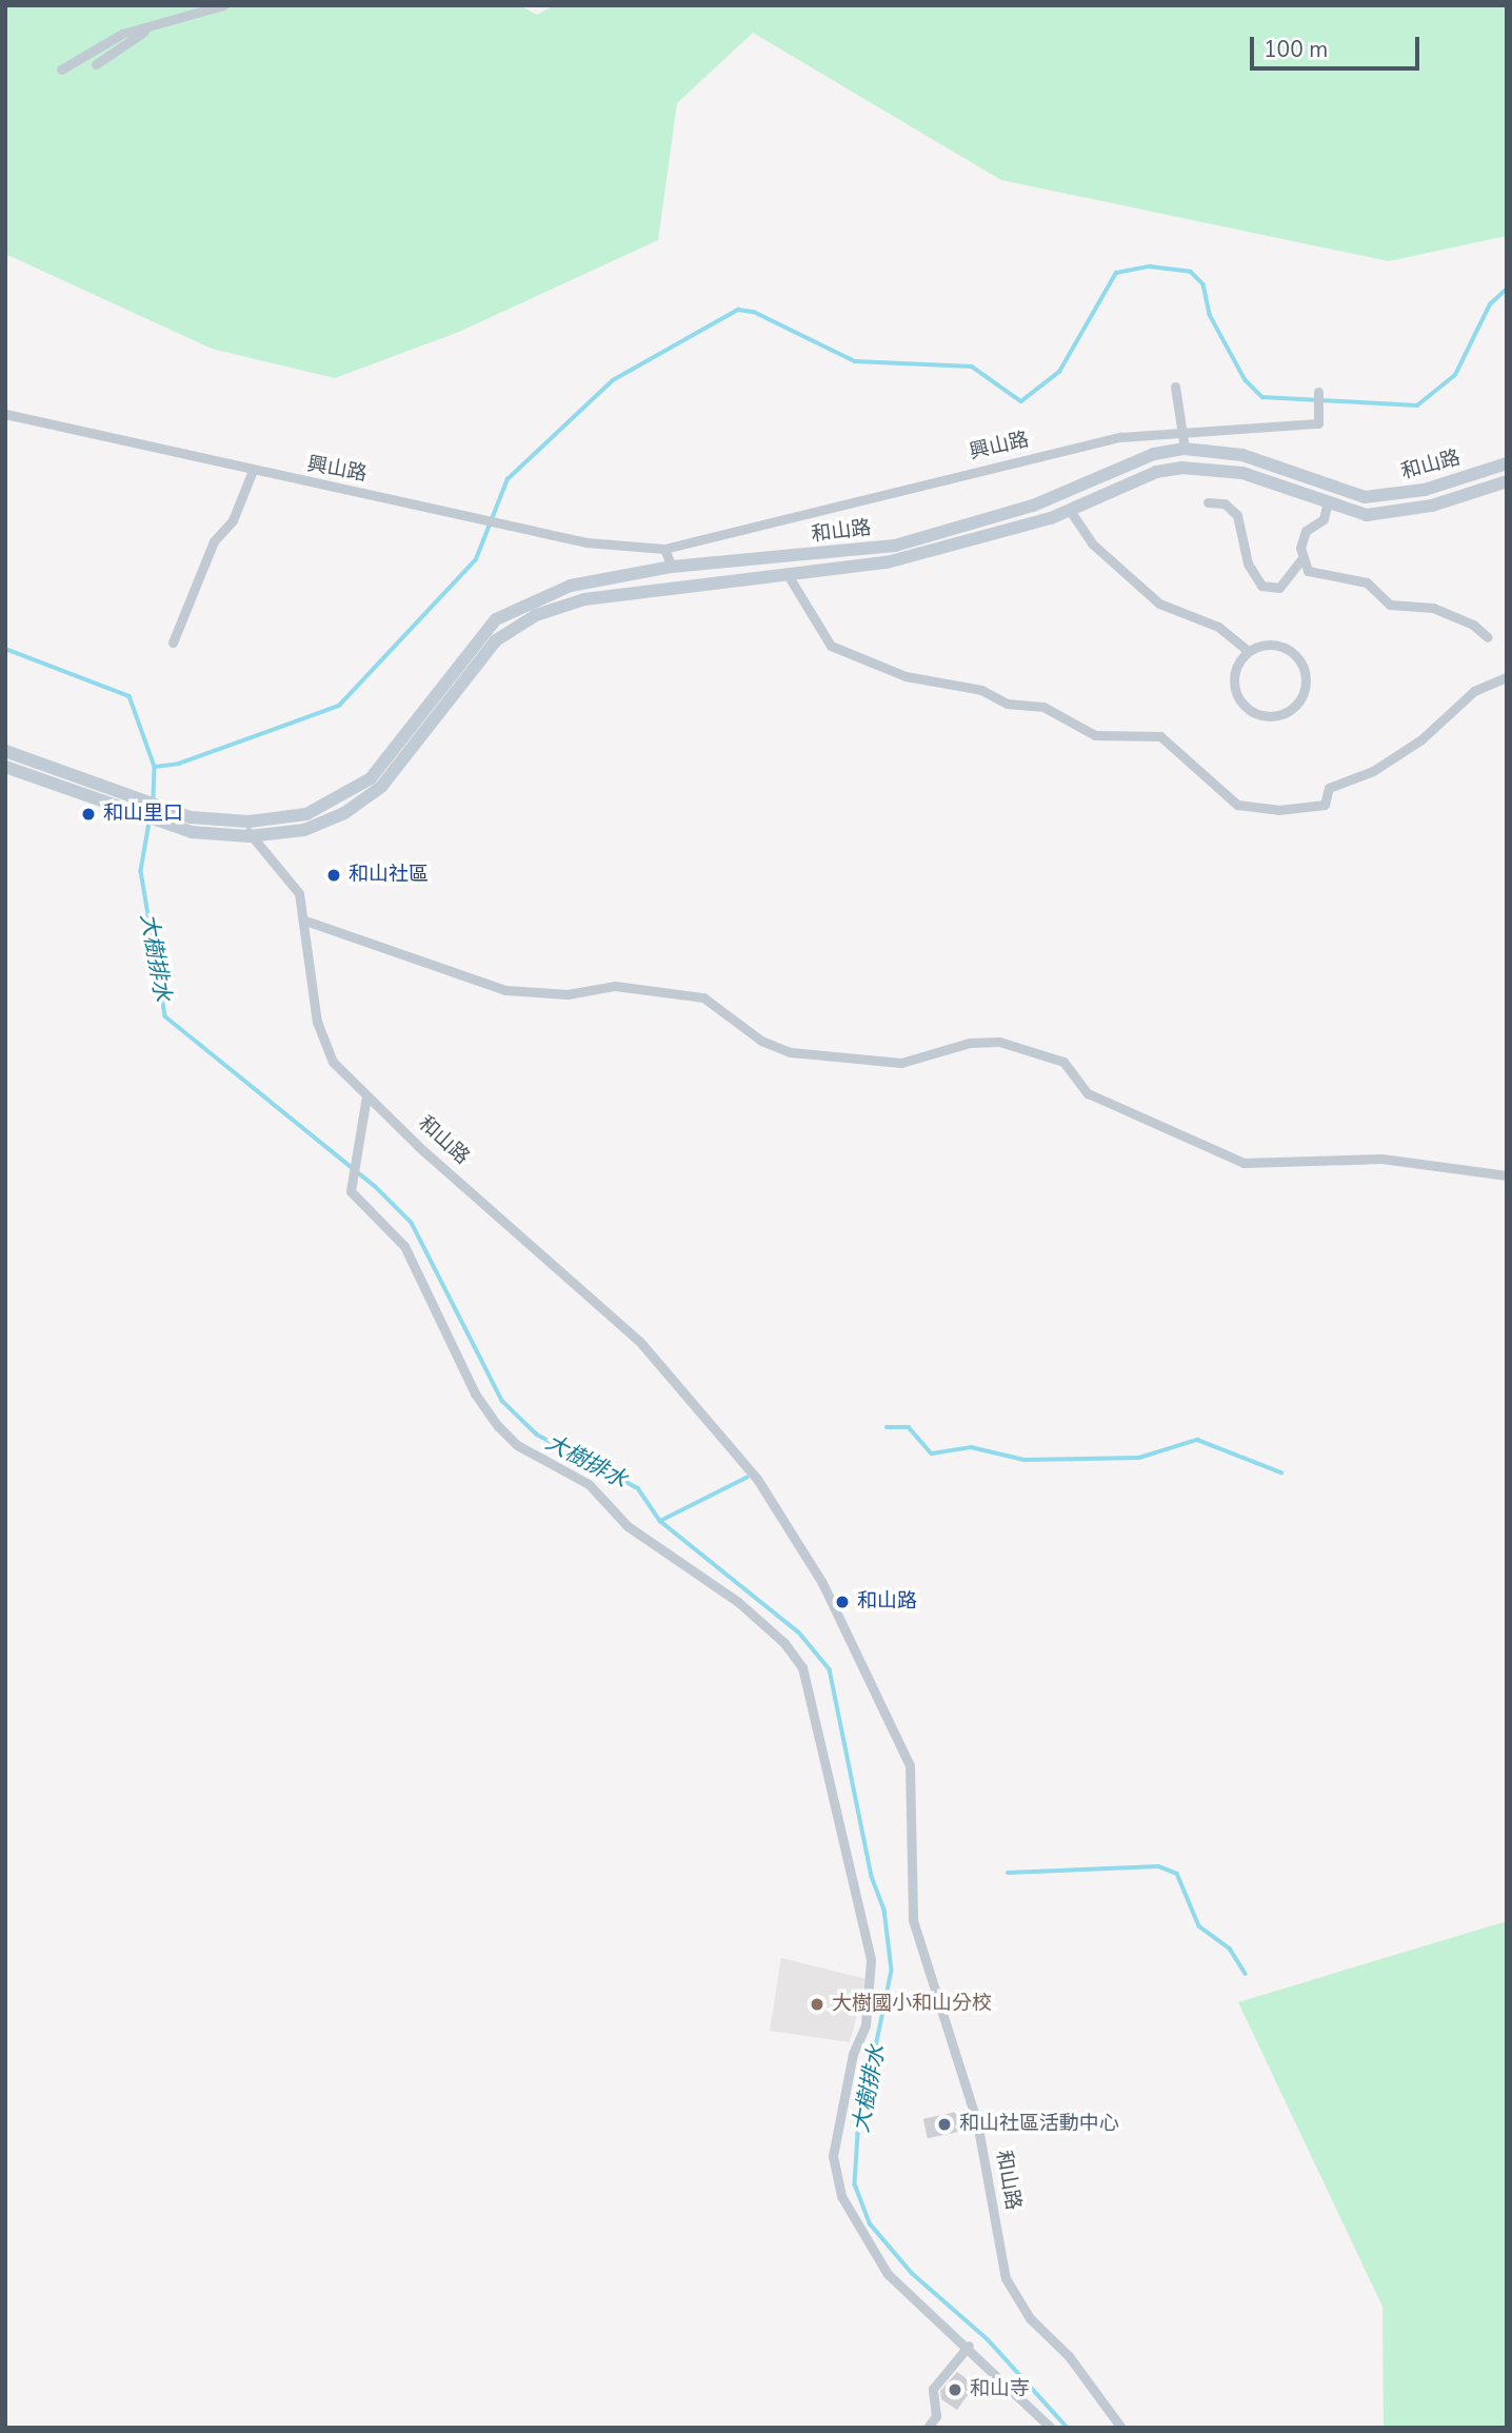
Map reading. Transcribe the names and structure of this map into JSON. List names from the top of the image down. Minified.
{"streets":{"main road":["和山路"],"street":["興山路"]},"water":["大樹排水"],"places":["和山里口","和山社區","和山路","大樹國小和山分校","和山社區活動中心","和山寺"],"scale_bar":"100 m"}
